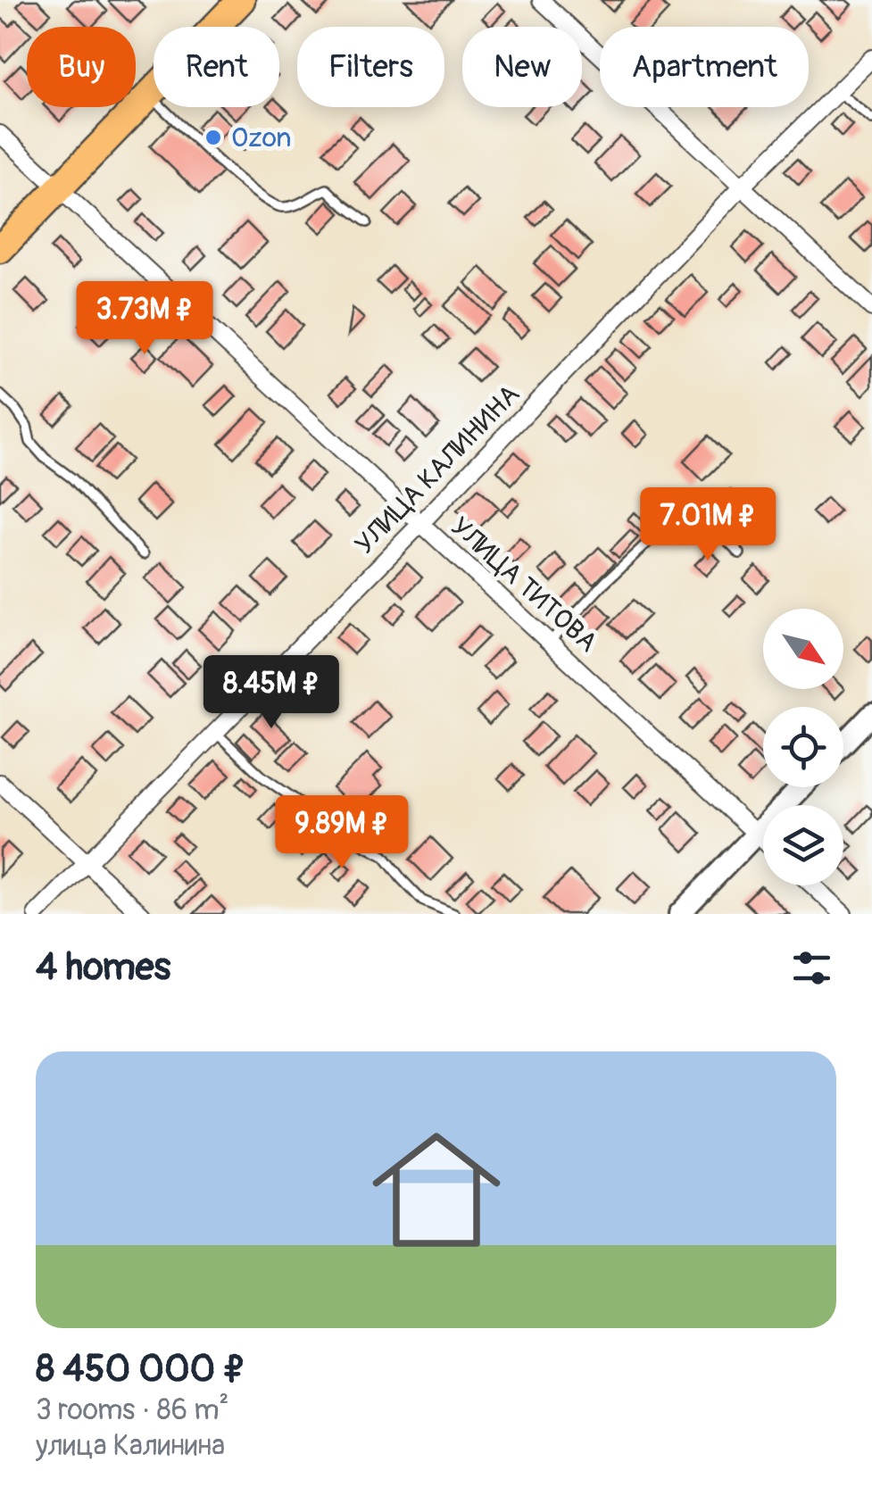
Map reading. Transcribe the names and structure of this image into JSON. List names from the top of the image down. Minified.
{"streets":{"street":["УЛИЦА КАЛИНИНА","УЛИЦА ТИТОВА"]},"crossings":[["УЛИЦА КАЛИНИНА","УЛИЦА ТИТОВА"]],"places":["Ozon"],"north":"bottom right","page":{"chip":["Buy","Rent","Filters","New","Apartment"],"price":["3.73M ₽","7.01M ₽","8.45M ₽","9.89M ₽"],"heading":"4 homes","list":[{"name":"8 450 000 ₽","note":"3 rooms · 86 m² · улица Калинина"}]}}
